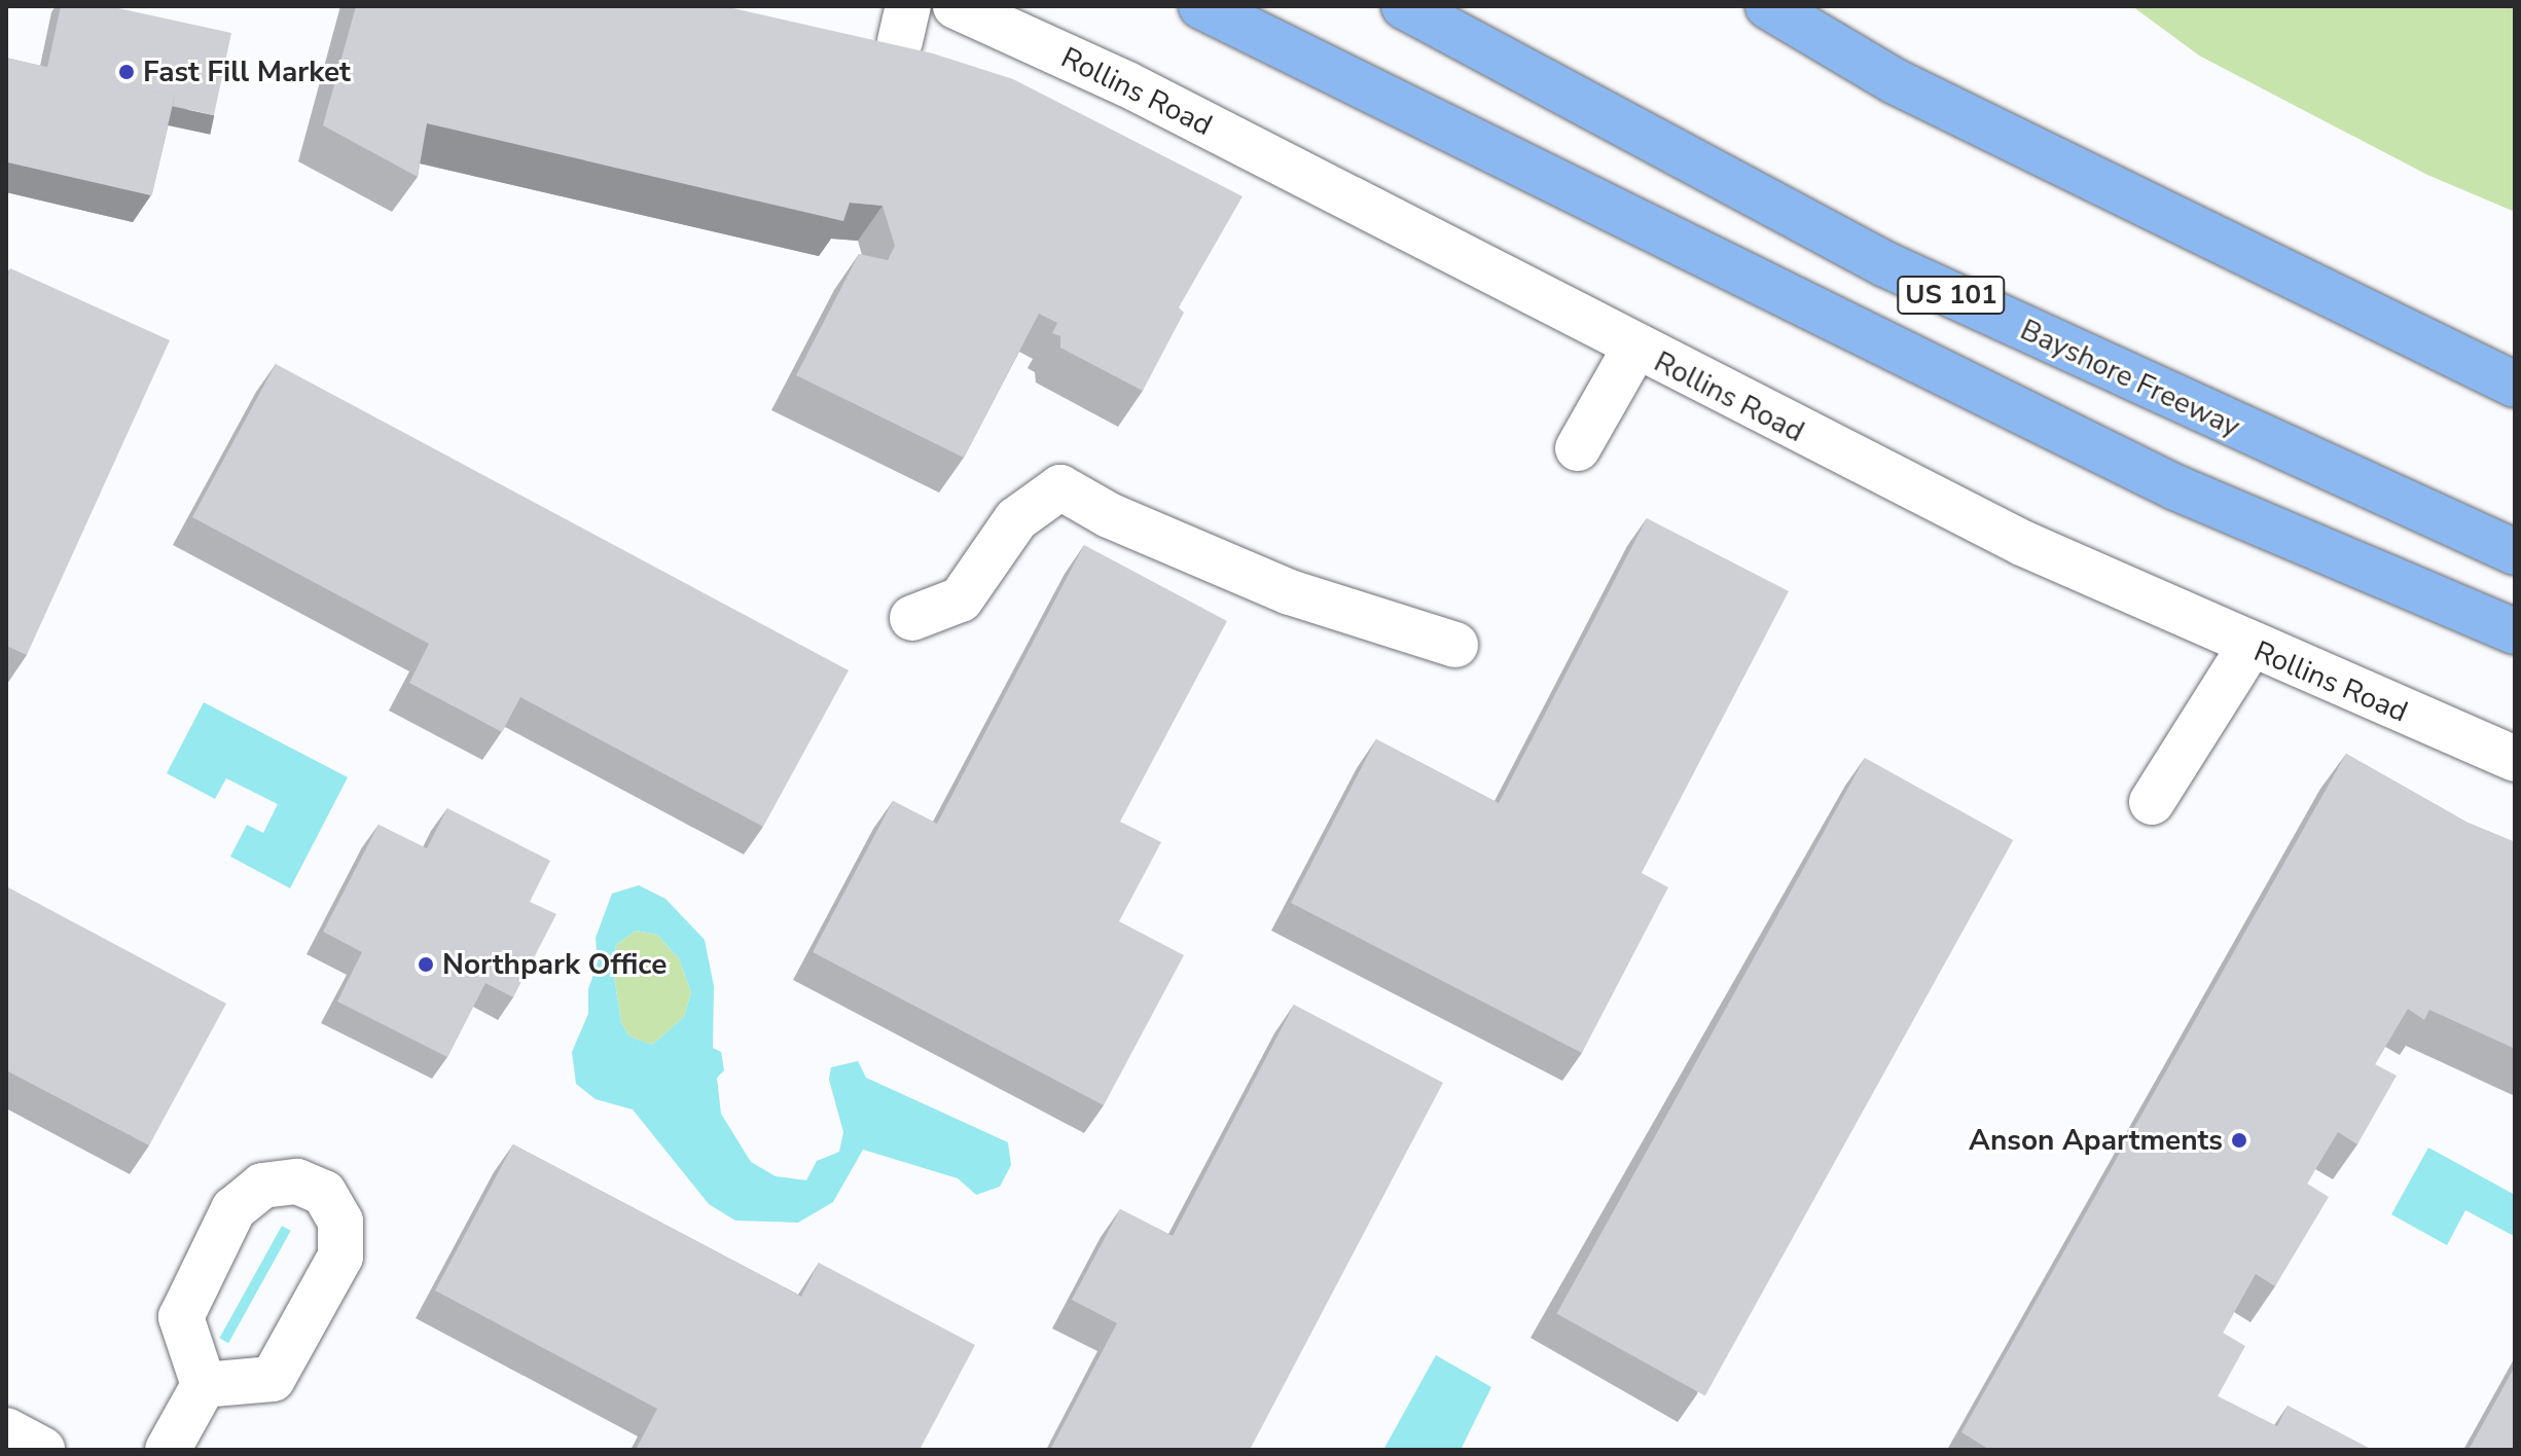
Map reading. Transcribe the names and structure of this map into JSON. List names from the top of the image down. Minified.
{"streets":{"highway":["US 101","Bayshore Freeway"],"street":["Rollins Road"]},"places":["Fast Fill Market","Northpark Office","Anson Apartments"]}
